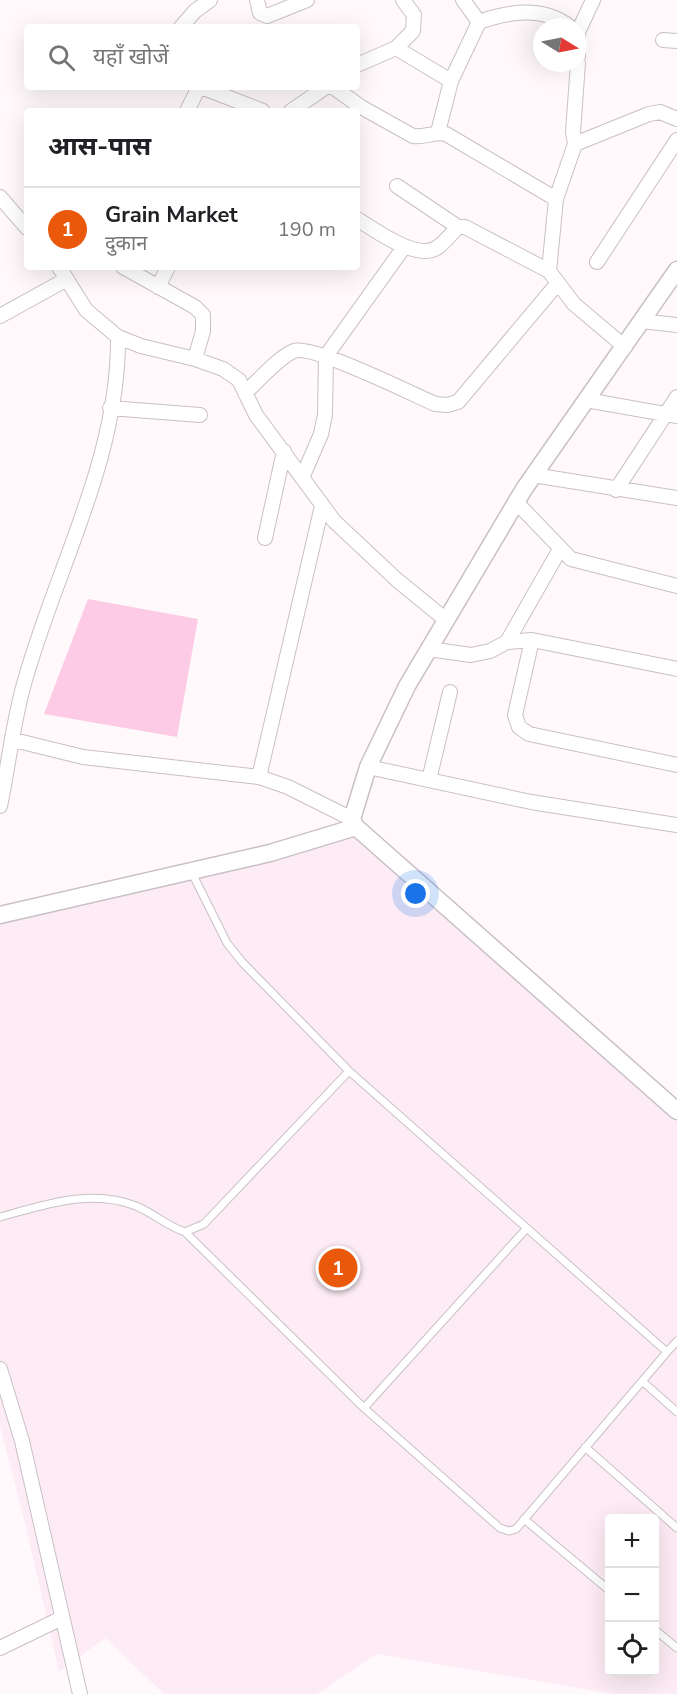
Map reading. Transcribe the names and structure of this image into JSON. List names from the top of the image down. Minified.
{"north":"right","page":{"search":"यहाँ खोजें","heading":"आस-पास","list":[{"mark":"1","name":"Grain Market","note":"दुकान","value":"190 m"}],"pins":"1","map_buttons":["+","−"]}}
